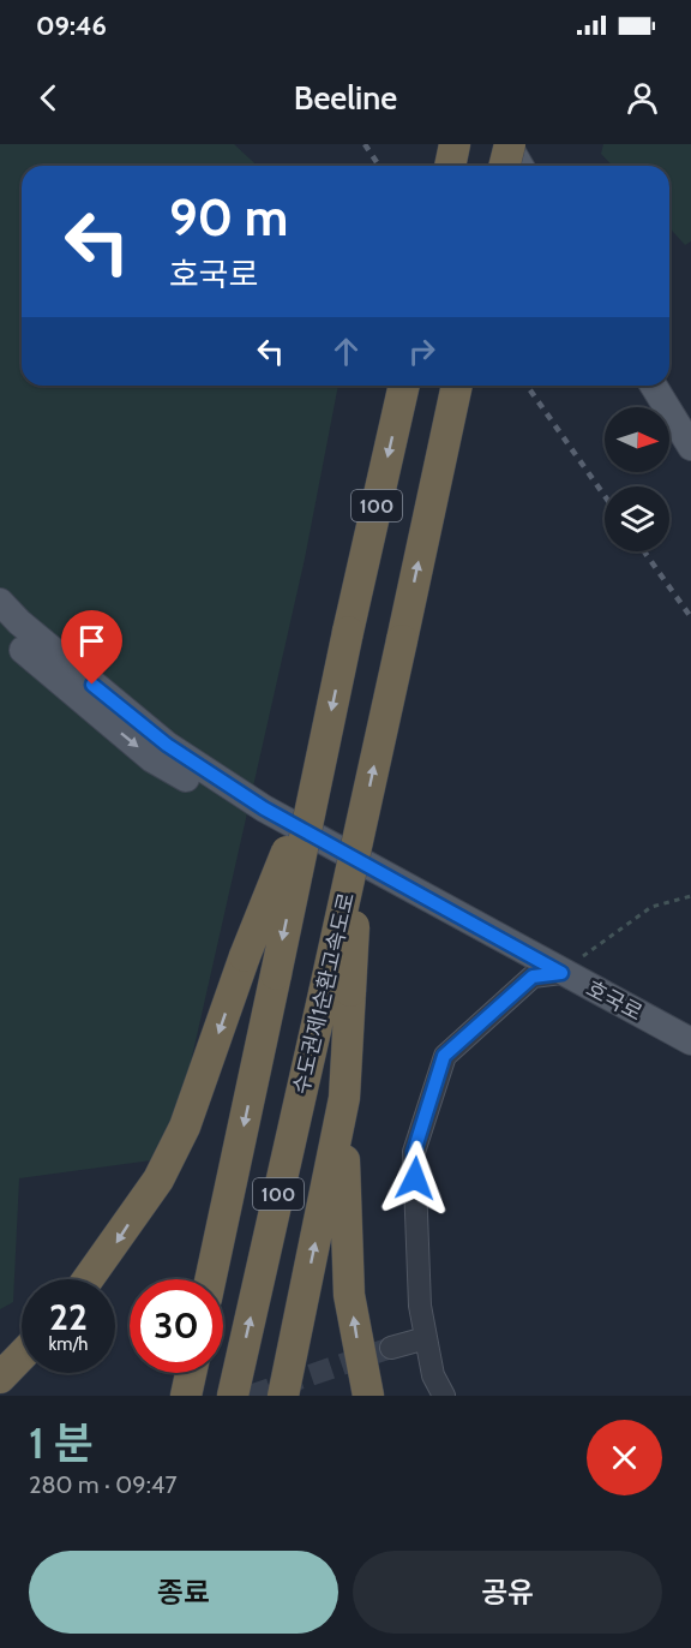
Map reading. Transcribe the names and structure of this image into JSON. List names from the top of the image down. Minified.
{"streets":{"highway":["100","수도권제1순환고속도로"],"main road":["호국로"]},"north":"right","page":{"status":"09:46","header":"Beeline","turn":["90 m","호국로"],"speed":"22 km/h","limit":"30","heading":["1 분","280 m · 09:47"],"buttons":["종료","공유"]}}
